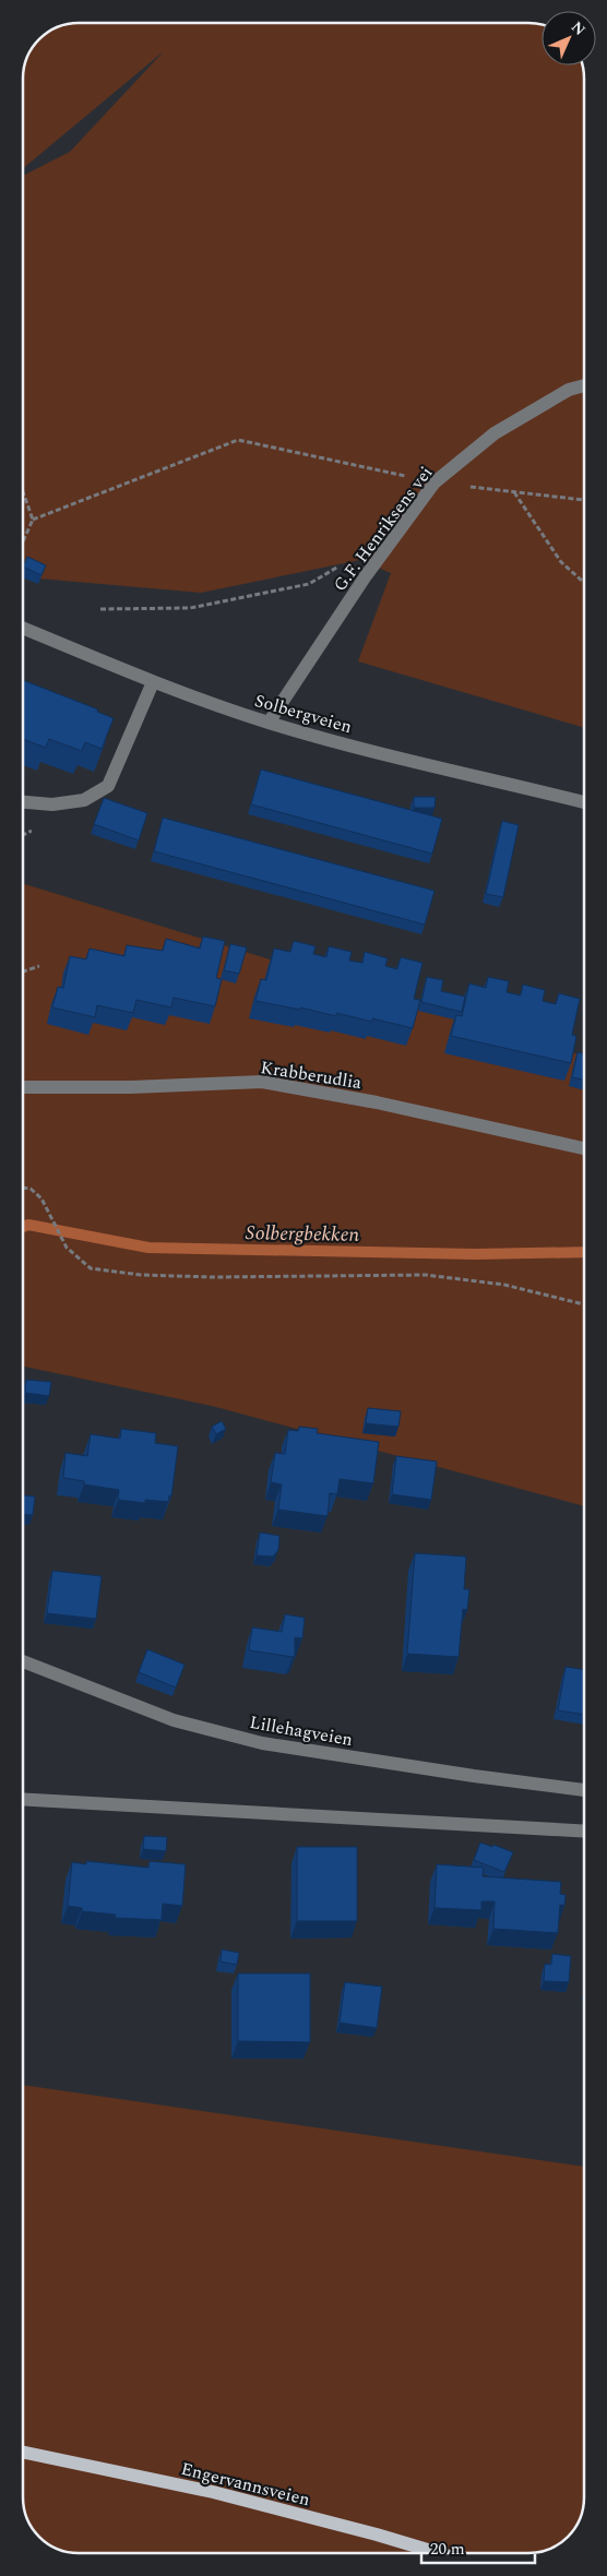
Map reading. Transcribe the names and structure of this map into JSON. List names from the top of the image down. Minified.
{"streets":{"main road":["Engervannsveien"],"street":["G.F. Henriksens vei","Solbergveien","Krabberudlia","Lillehagveien"]},"crossings":[["G.F. Henriksens vei","Solbergveien"]],"water":["Solbergbekken"],"scale_bar":"20 m","north":"top right"}
